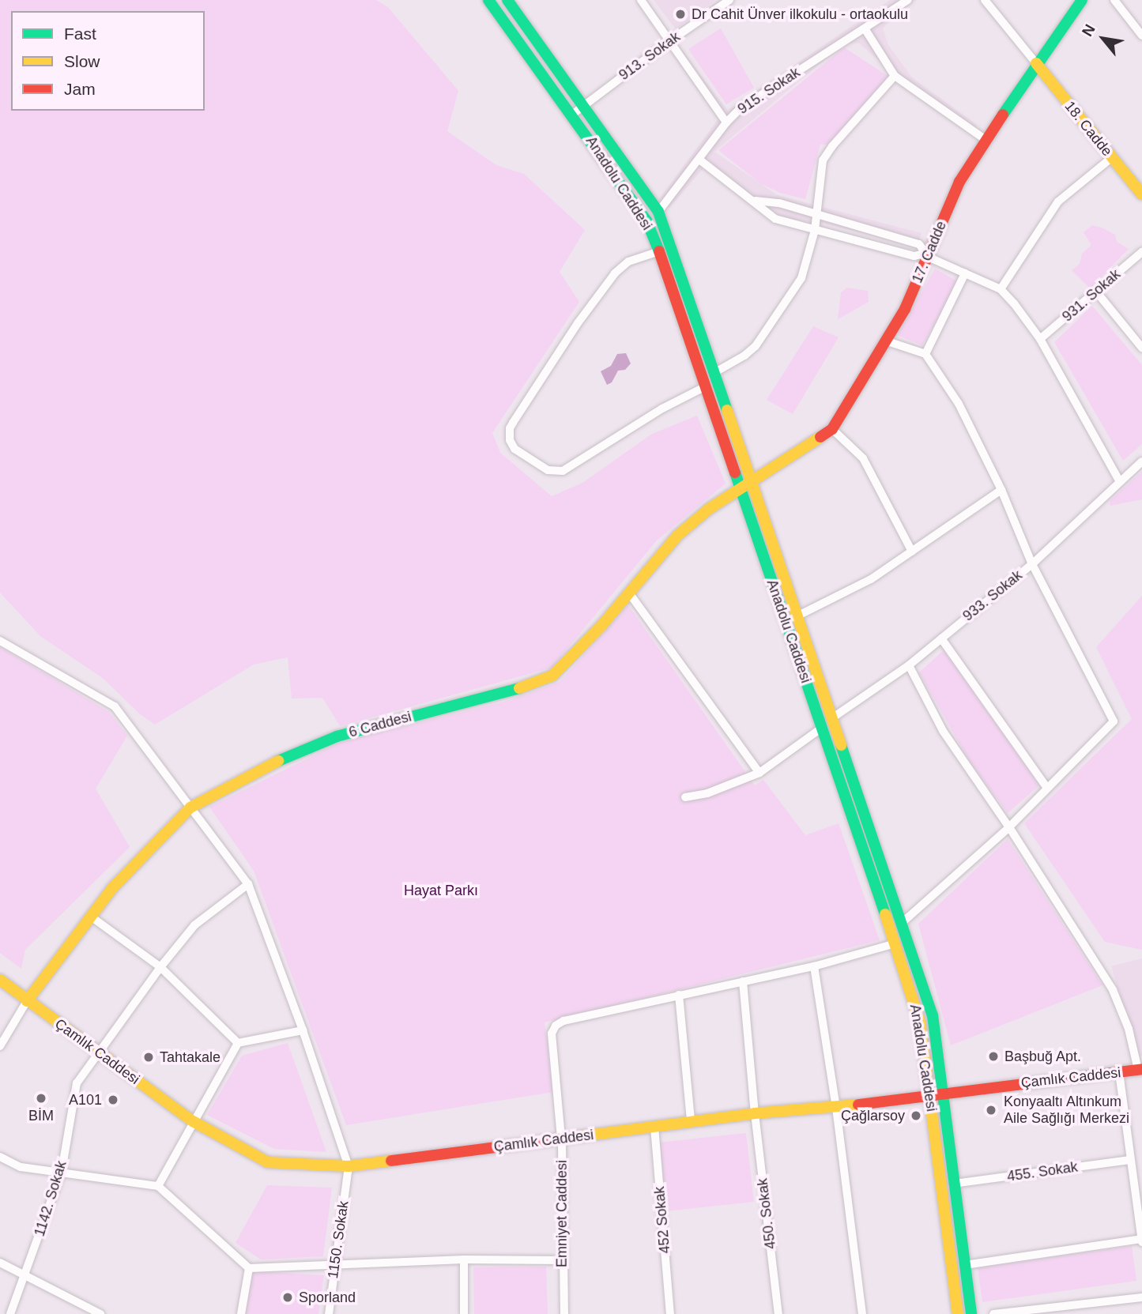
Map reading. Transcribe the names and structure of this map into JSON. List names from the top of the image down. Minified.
{"streets":{"main road":["18. Cadde","Anadolu Caddesi","17. Cadde","6 Caddesi","Çamlık Caddesi"],"street":["913. Sokak","915. Sokak","931. Sokak","933. Sokak","455. Sokak","1142. Sokak","Emniyet Caddesi","450. Sokak","452 Sokak","1150. Sokak"]},"crossings":[["913. Sokak","Anadolu Caddesi"],["915. Sokak","Anadolu Caddesi"],["18. Cadde","17. Cadde"],["Anadolu Caddesi","17. Cadde"],["Anadolu Caddesi","933. Sokak"],["Anadolu Caddesi","6 Caddesi"],["Anadolu Caddesi","Çamlık Caddesi"],["Anadolu Caddesi","455. Sokak"],["17. Cadde","6 Caddesi"],["6 Caddesi","Çamlık Caddesi"],["Çamlık Caddesi","1142. Sokak"],["Çamlık Caddesi","Emniyet Caddesi"],["Çamlık Caddesi","450. Sokak"],["Çamlık Caddesi","452 Sokak"],["Çamlık Caddesi","1150. Sokak"]],"parks":["Hayat Parkı"],"places":["Dr Cahit Ünver ilkokulu - ortaokulu","Başbuğ Apt.","Tahtakale","BİM","A101","Konyaaltı Altınkum Aile Sağlığı Merkezi","Çağlarsoy","Sporland"],"legend":["Fast","Slow","Jam"],"north":"top left"}
